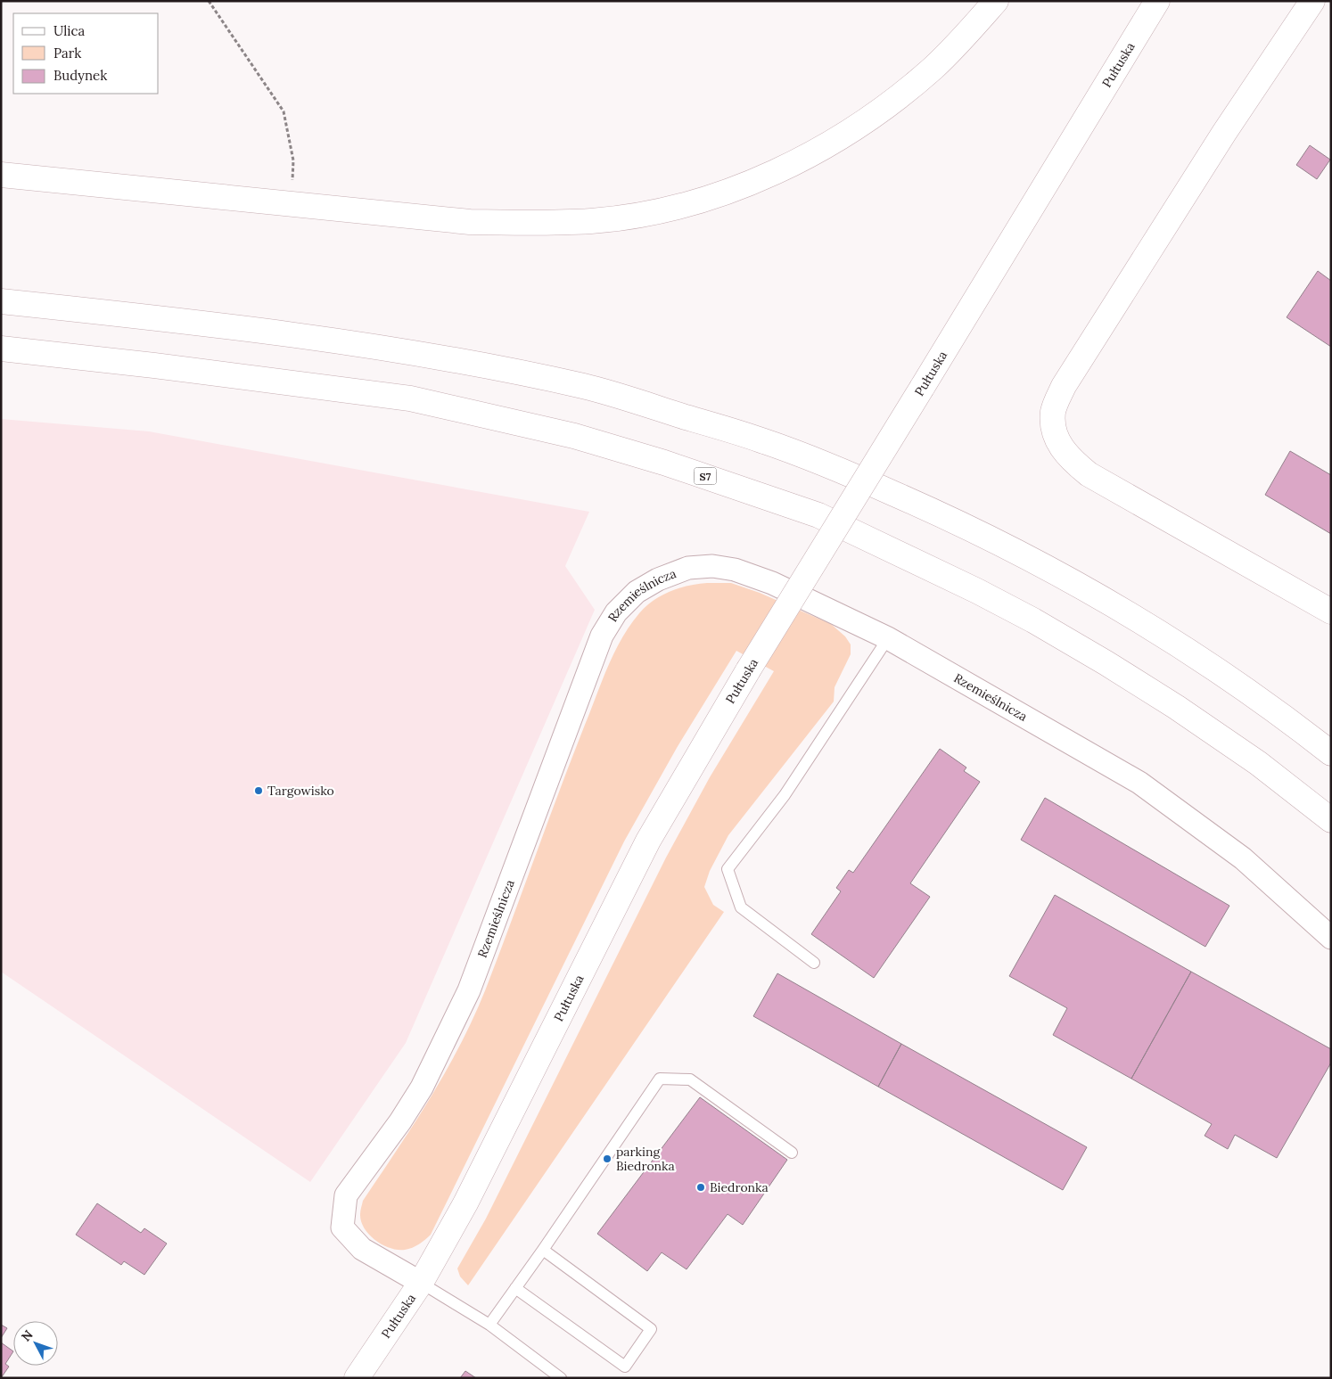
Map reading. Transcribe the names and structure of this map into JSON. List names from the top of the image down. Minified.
{"streets":{"main road":["Pułtuska","S7"],"street":["Rzemieślnicza"]},"crossings":[["Pułtuska","Rzemieślnicza"]],"places":["Targowisko","parking Biedronka","Biedronka"],"legend":["Ulica","Park","Budynek"],"north":"top left"}
